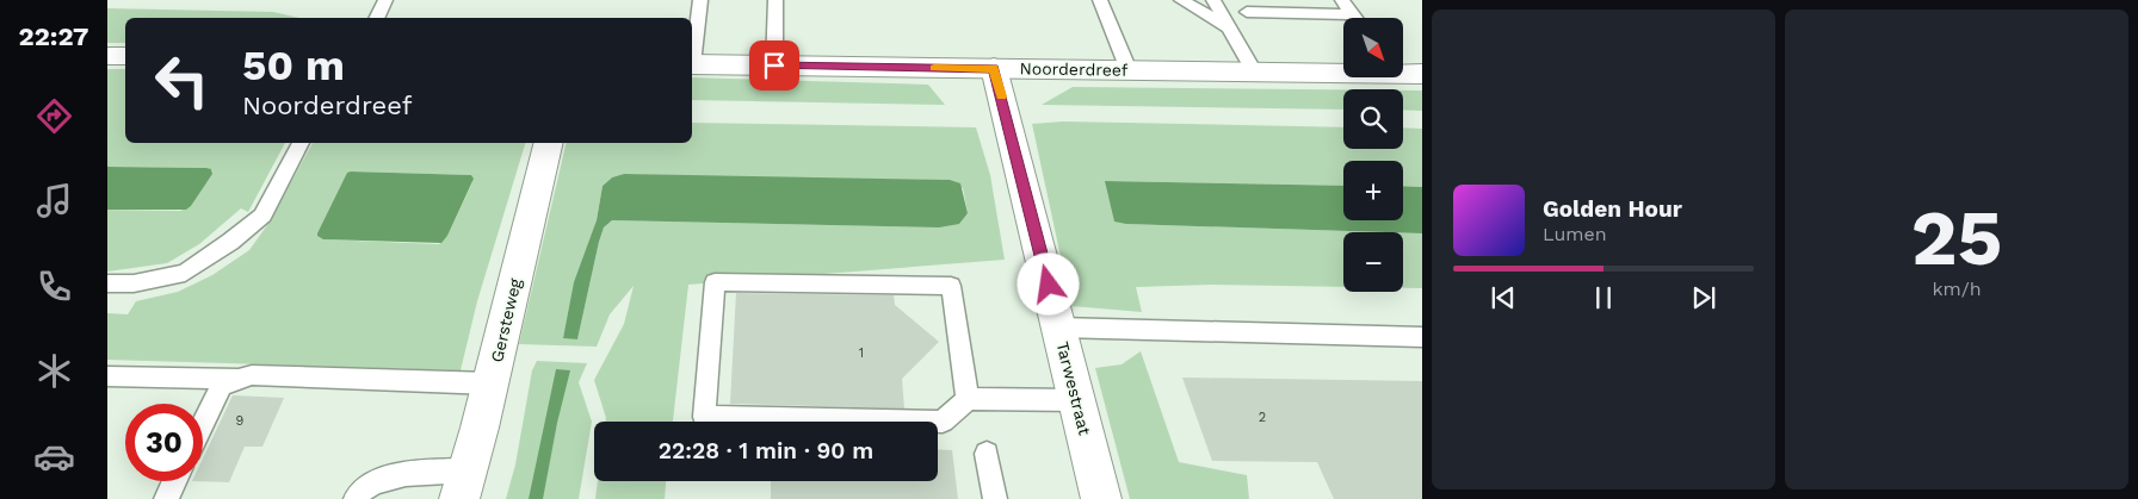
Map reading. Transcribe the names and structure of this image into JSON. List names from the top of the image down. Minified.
{"streets":{"street":["Noorderdreef","Gersteweg","Tarwestraat"]},"crossings":[["Noorderdreef","Tarwestraat"]],"house_numbers":["1","2","9"],"north":"bottom right","page":{"tabs":"22:27","tile":["25","km/h"],"map_buttons":["+","−"],"turn":["50 m","Noorderdreef"],"song":["Golden Hour","Lumen"],"limit":"30","trip":"22:28 · 1 min · 90 m"}}
